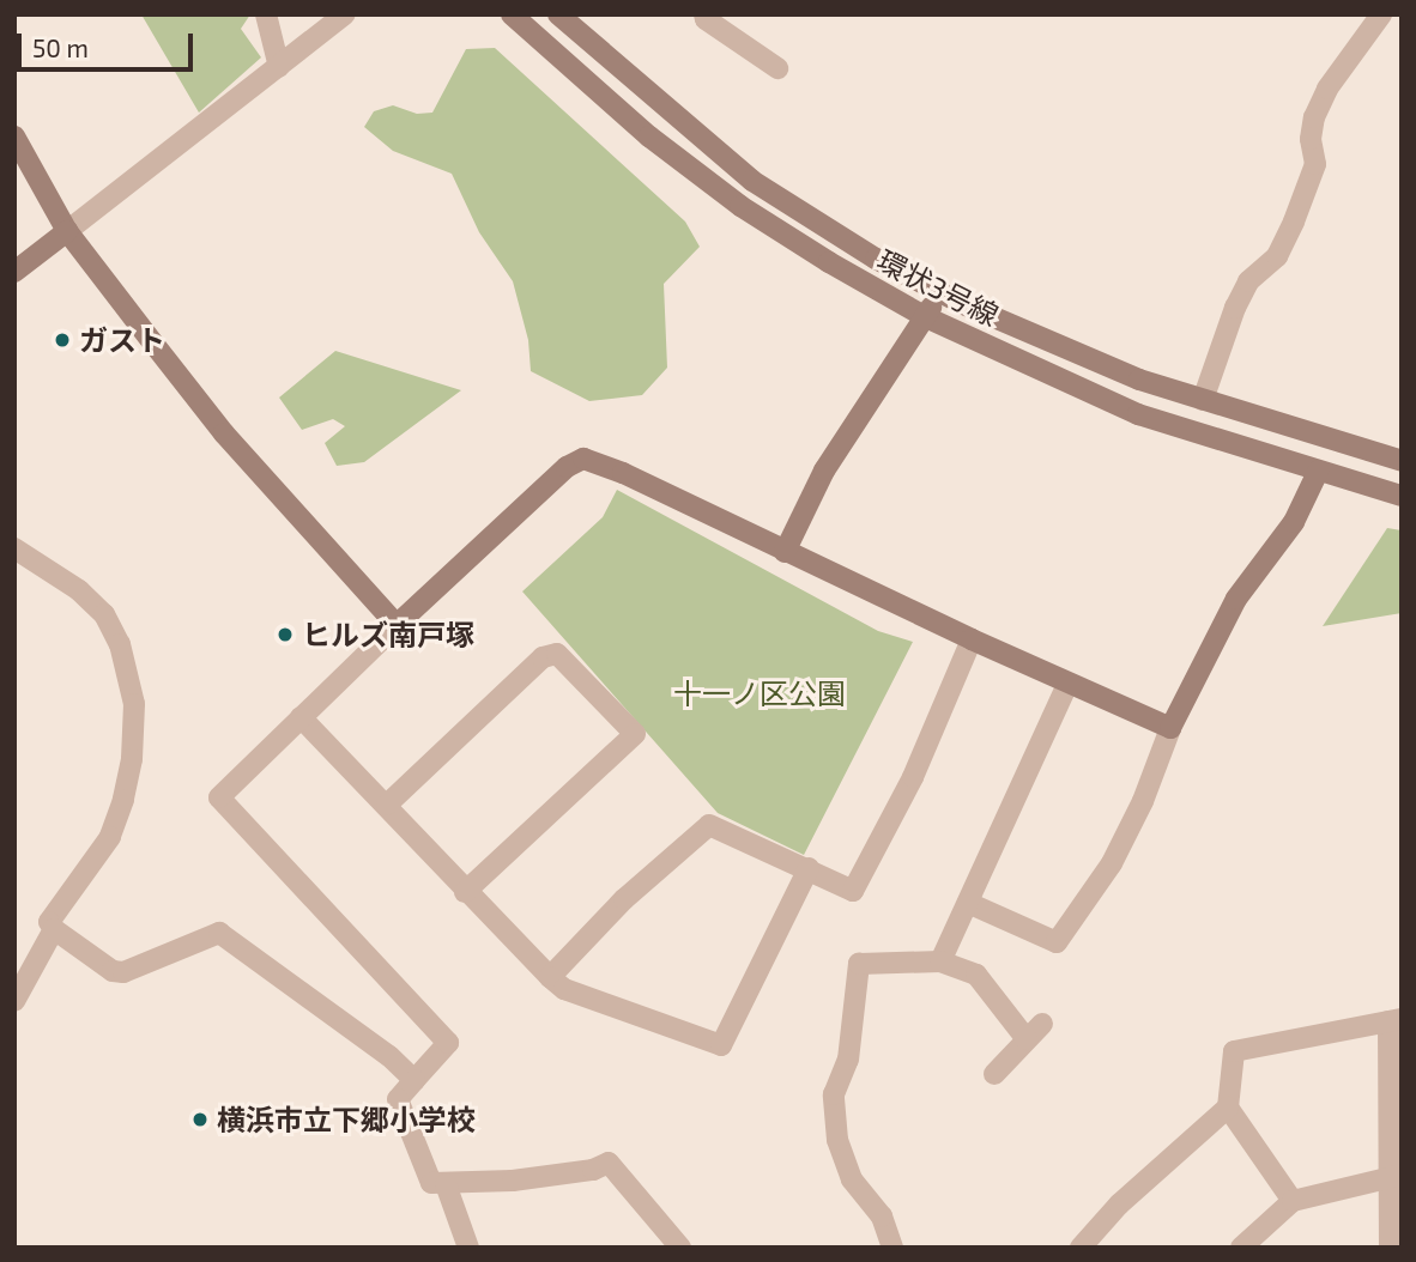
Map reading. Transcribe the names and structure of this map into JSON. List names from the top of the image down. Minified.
{"streets":{"street":["環状3号線"]},"parks":["十一ノ区公園"],"places":["ガスト","ヒルズ南戸塚","横浜市立下郷小学校"],"scale_bar":"50 m"}
